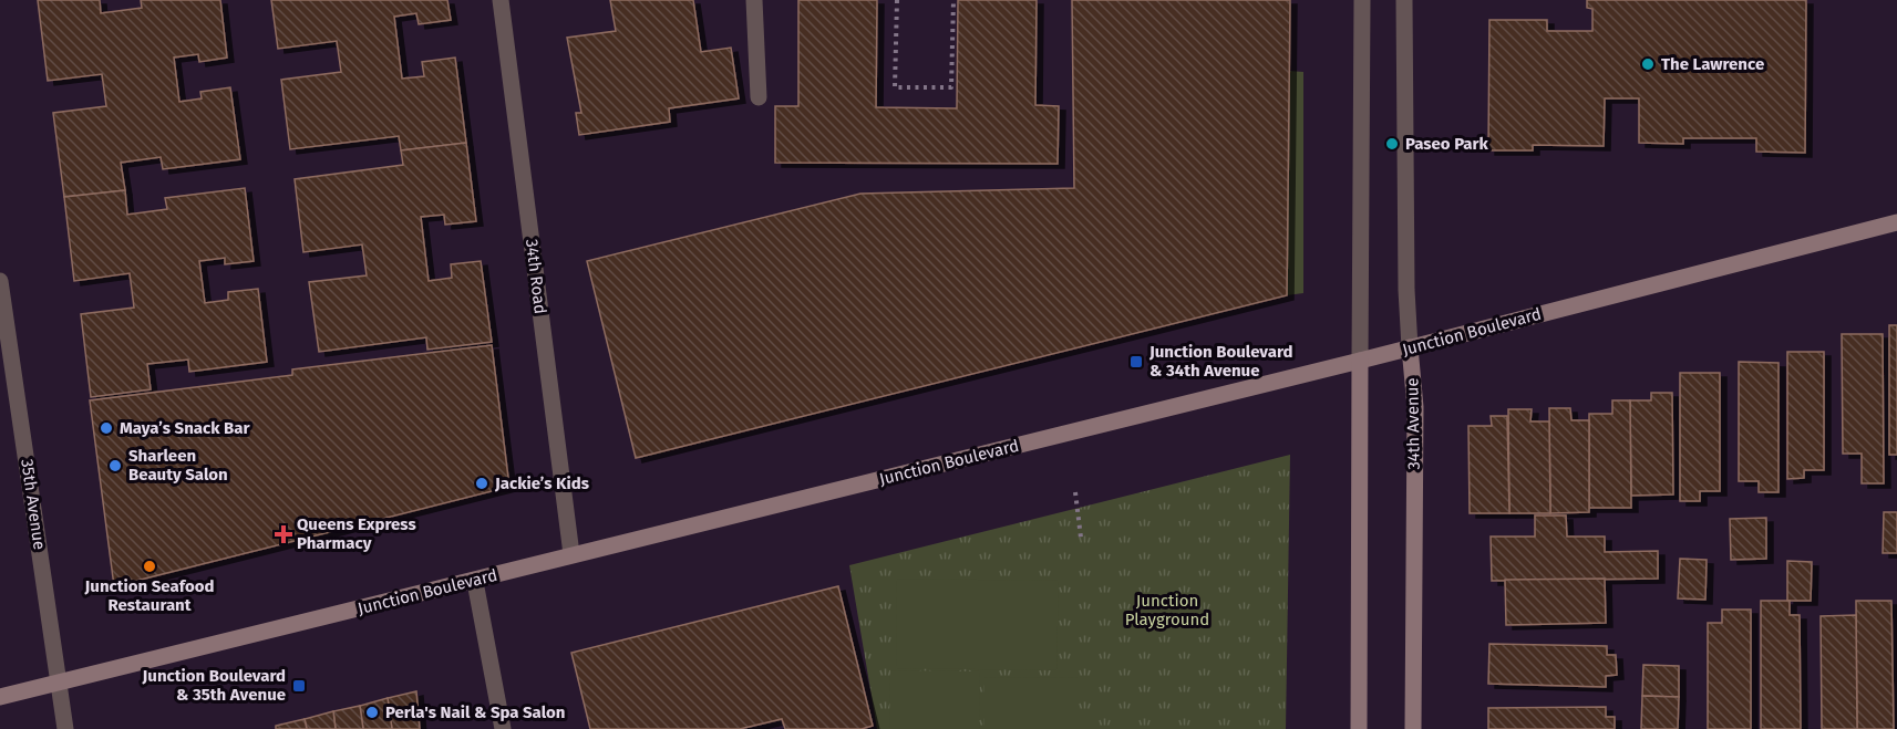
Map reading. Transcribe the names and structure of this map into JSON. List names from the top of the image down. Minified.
{"streets":{"main road":["Junction Boulevard","34th Avenue"],"street":["34th Road","35th Avenue"]},"crossings":[["34th Road","Junction Boulevard"],["Junction Boulevard","34th Avenue"],["Junction Boulevard","35th Avenue"]],"parks":["Junction Playground"],"places":{"other":["The Lawrence","Paseo Park","Maya’s Snack Bar","Sharleen Beauty Salon","Jackie’s Kids","Junction Seafood Restaurant","Perla's Nail & Spa Salon"],"transit":["Junction Boulevard & 34th Avenue","Junction Boulevard & 35th Avenue"],"health":["Queens Express Pharmacy"]}}
